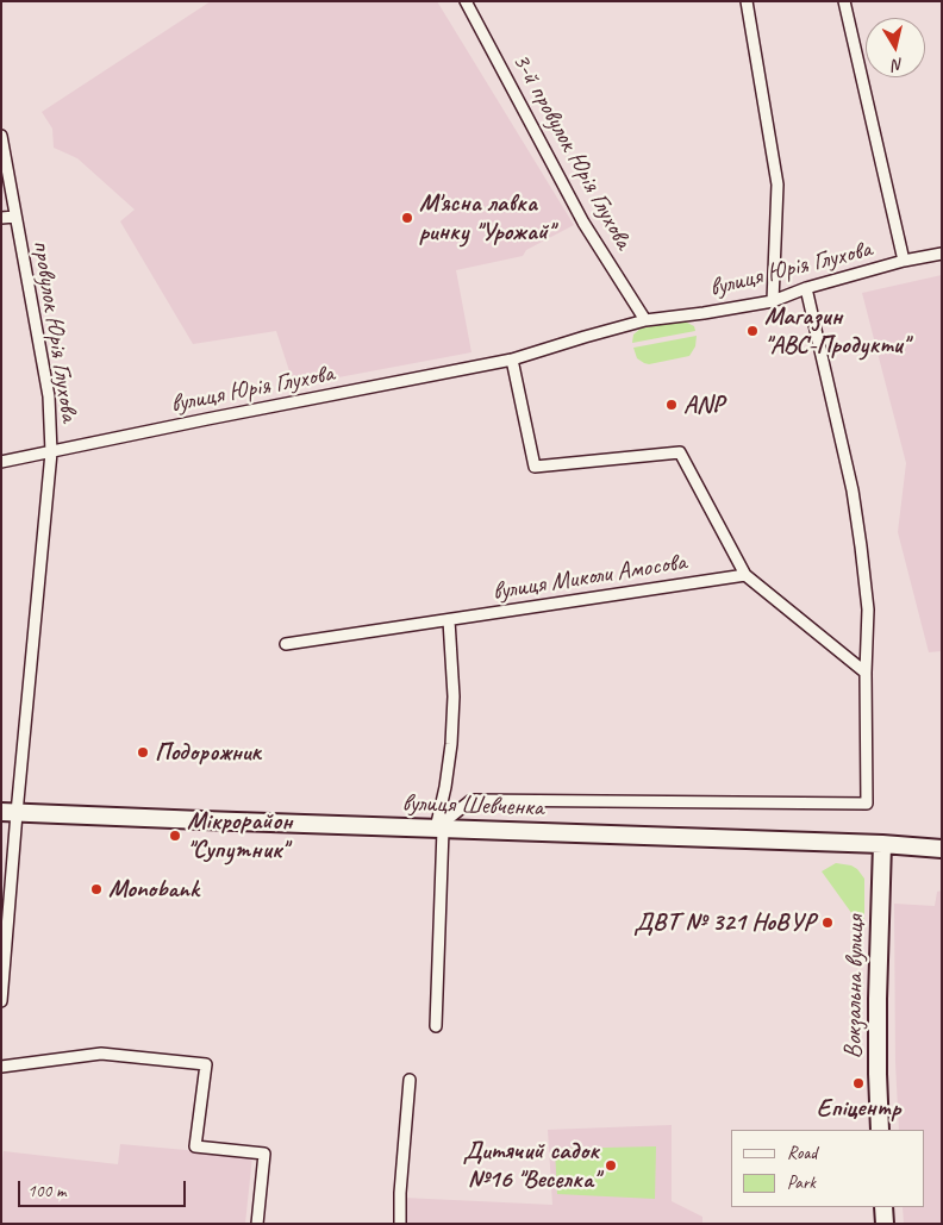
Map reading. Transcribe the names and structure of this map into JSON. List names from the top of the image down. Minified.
{"streets":{"main road":["вулиця Шевченка","Вокзальна вулиця"],"street":["3-й провулок Юрія Глухова","вулиця Юрія Глухова","провулок Юрія Глухова","вулиця Миколи Амосова"]},"crossings":[["3-й провулок Юрія Глухова","вулиця Юрія Глухова"],["вулиця Юрія Глухова","провулок Юрія Глухова"],["провулок Юрія Глухова","вулиця Шевченка"],["вулиця Шевченка","Вокзальна вулиця"]],"places":["М'ясна лавка ринку \"Урожай\"","Магазин \"ABC-Продукти\"","ANP","Подорожник","Мікрорайон \"Супутник\"","Monobank","ДВТ № 321 НоВУР","Епіцентр","Дитячий садок №16 \"Веселка\""],"legend":["Road","Park"],"scale_bar":"100 m","north":"bottom"}
